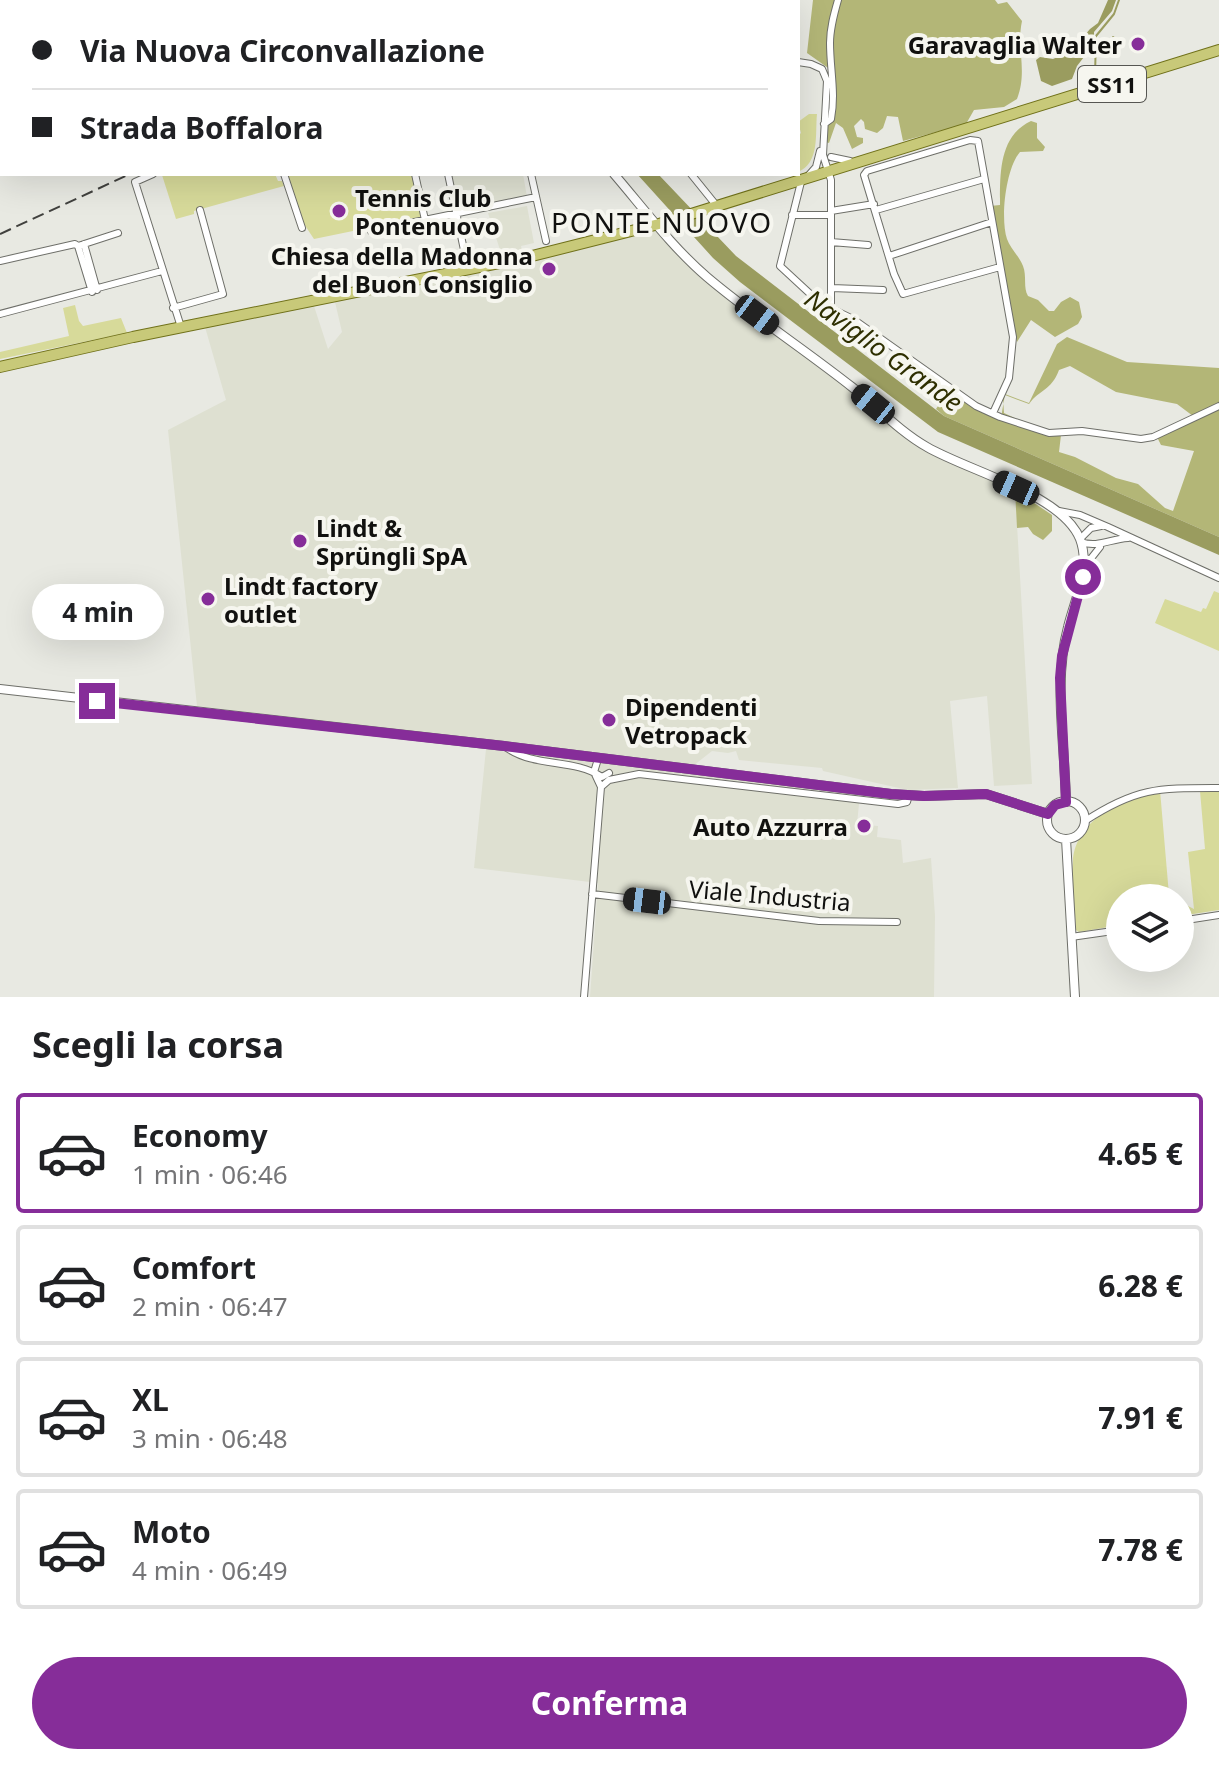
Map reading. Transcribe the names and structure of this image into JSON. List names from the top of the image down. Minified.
{"streets":{"main road":["SS11"],"street":["Viale Industria"]},"districts":["PONTE NUOVO"],"water":["Naviglio Grande"],"places":["Garavaglia Walter","Tennis Club Pontenuovo","Chiesa della Madonna del Buon Consiglio","Lindt & Sprüngli SpA","Lindt factory outlet","Dipendenti Vetropack","Auto Azzurra"],"page":{"banner":["Via Nuova Circonvallazione","Strada Boffalora"],"bubble":"4 min","heading":"Scegli la corsa","list":[{"name":"Economy","note":"1 min · 06:46","value":"4.65 €"},{"name":"Comfort","note":"2 min · 06:47","value":"6.28 €"},{"name":"XL","note":"3 min · 06:48","value":"7.91 €"},{"name":"Moto","note":"4 min · 06:49","value":"7.78 €"}],"buttons":"Conferma"}}
